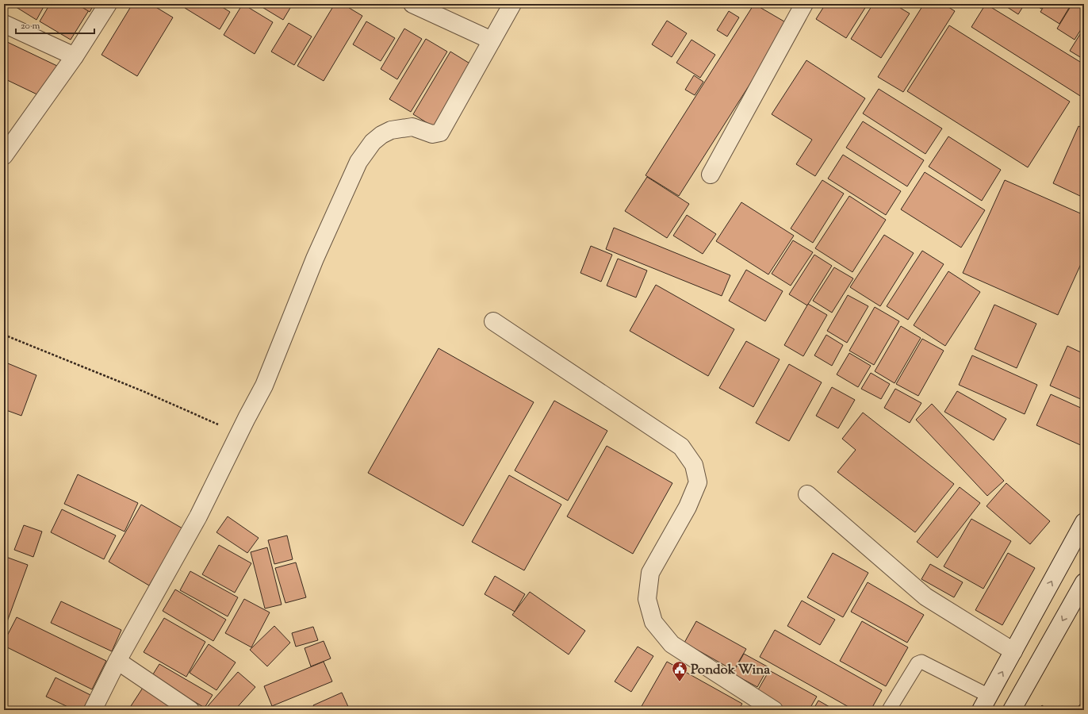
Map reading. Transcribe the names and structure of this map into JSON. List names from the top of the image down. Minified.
{"places":{"public building":["Pondok Wina"]},"scale_bar":"20 m"}
